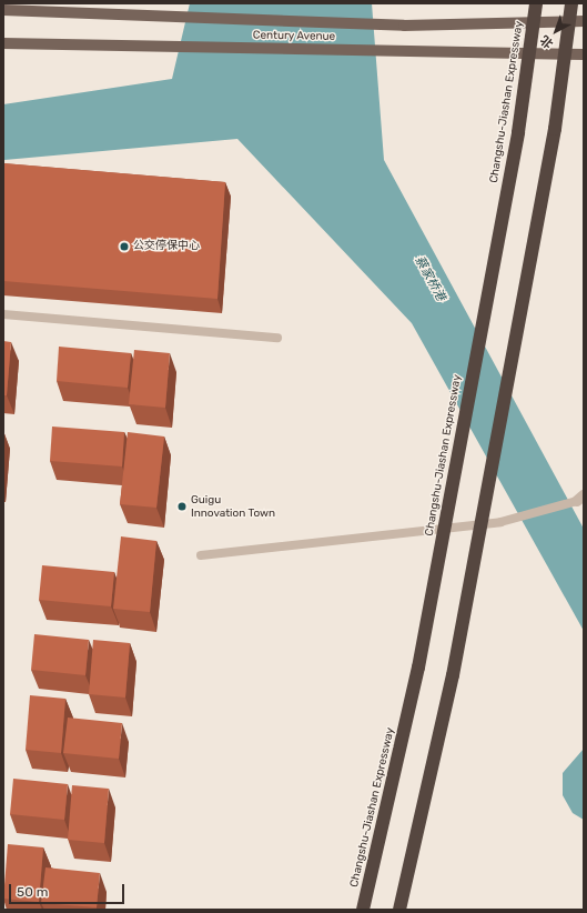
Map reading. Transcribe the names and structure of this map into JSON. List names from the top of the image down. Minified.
{"streets":{"highway":["Changshu-Jiashan Expressway"],"main road":["Century Avenue"]},"water":["蔡家桥港"],"places":["公交停保中心","Guigu Innovation Town"],"scale_bar":"50 m","north":"bottom left"}
